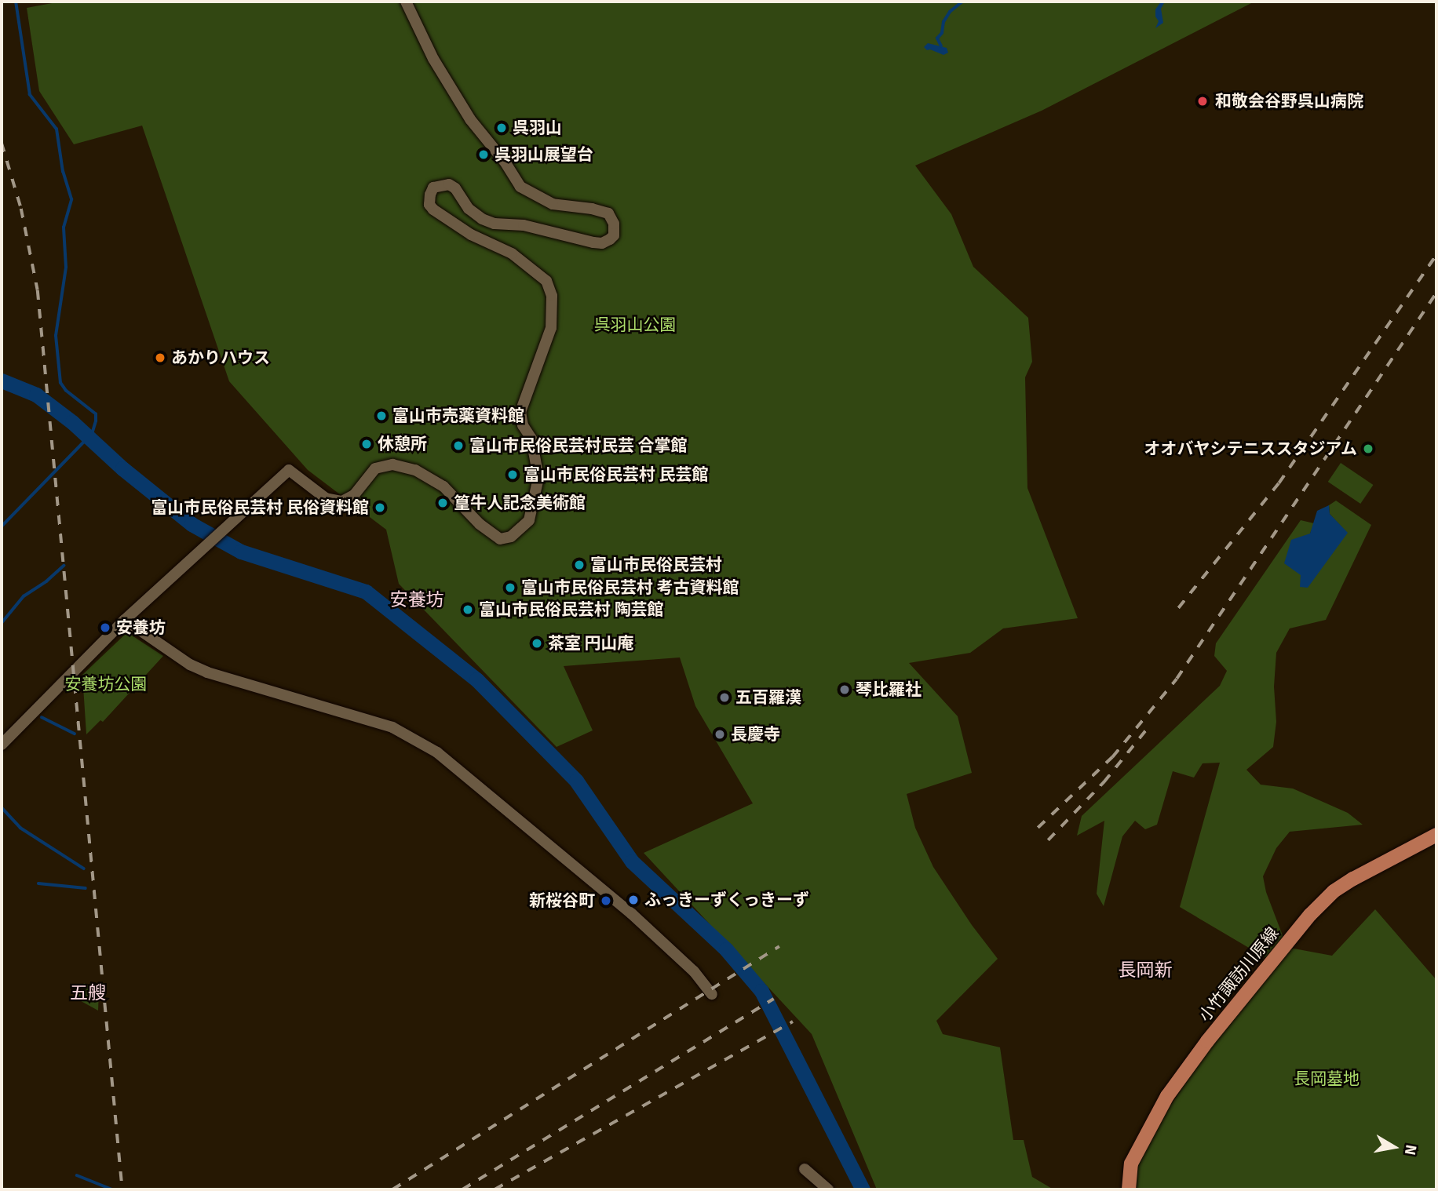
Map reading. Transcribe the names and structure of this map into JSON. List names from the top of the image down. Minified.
{"streets":{"main road":["小竹諏訪川原線"]},"districts":["安養坊","長岡新","五艘"],"parks":["呉羽山公園","安養坊公園","長岡墓地"],"places":["和敬会谷野呉山病院","呉羽山","呉羽山展望台","あかりハウス","富山市売薬資料館","休憩所","富山市民俗民芸村民芸 合掌館","オオバヤシテニススタジアム","富山市民俗民芸村 民芸館","篁牛人記念美術館","富山市民俗民芸村 民俗資料館","富山市民俗民芸村","富山市民俗民芸村 考古資料館","富山市民俗民芸村 陶芸館","安養坊","茶室 円山庵","琴比羅社","五百羅漢","長慶寺","ふっきーずくっきーず","新桜谷町"],"north":"right"}
